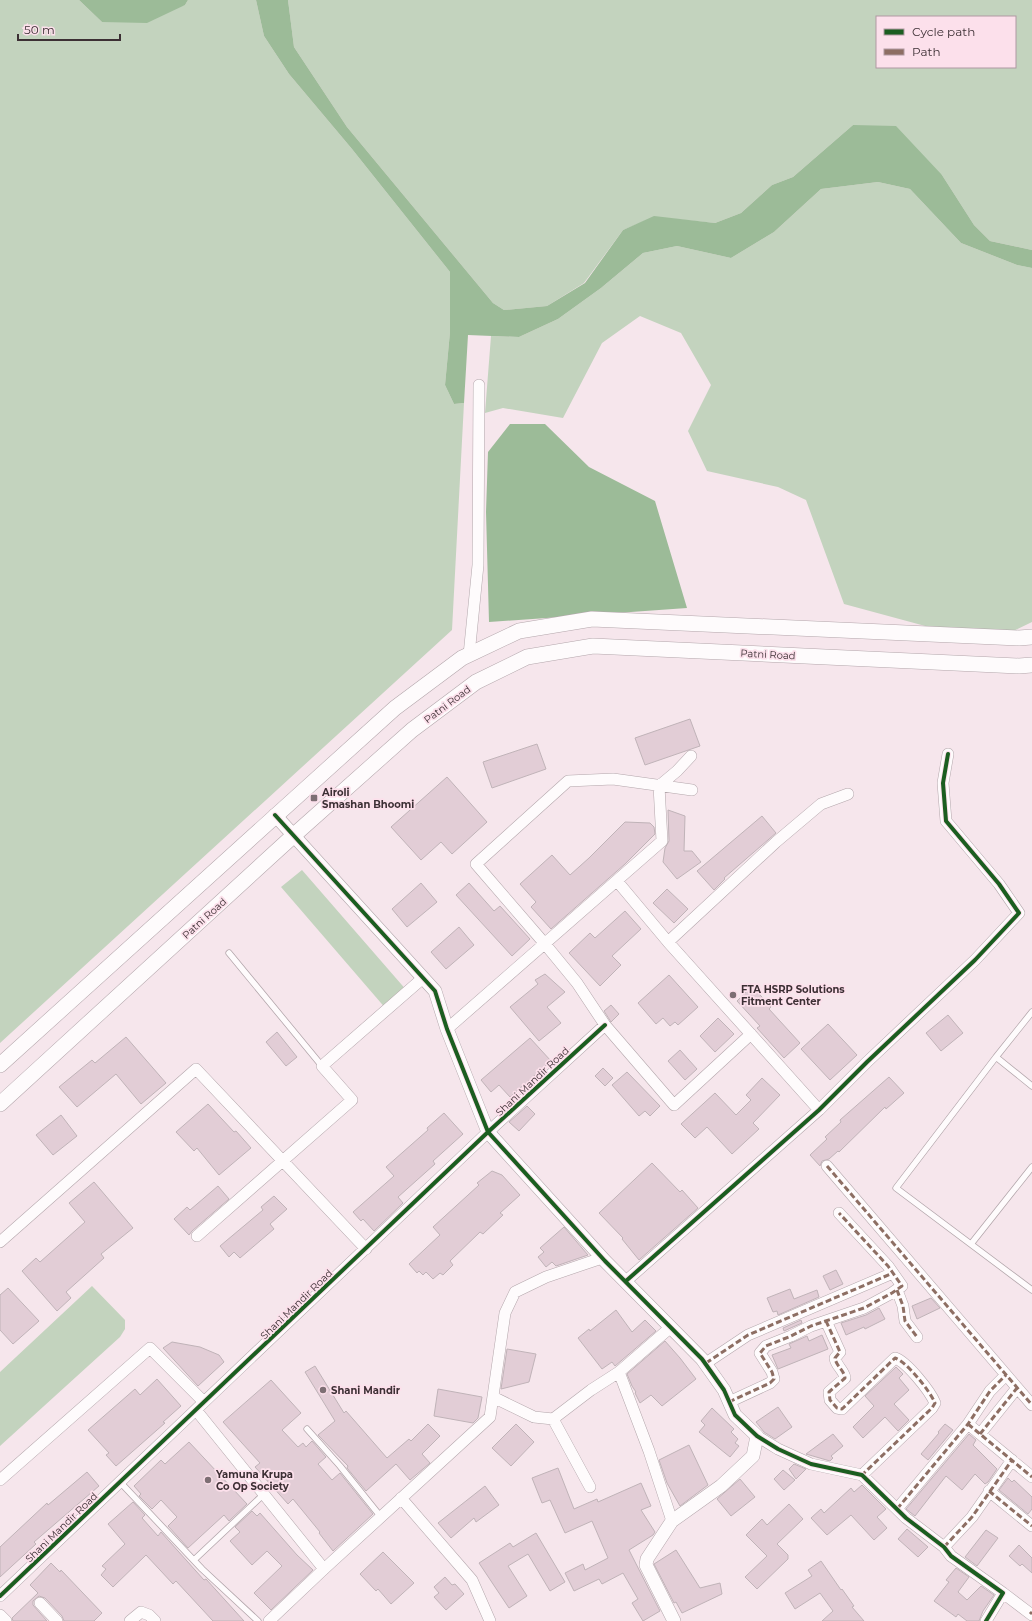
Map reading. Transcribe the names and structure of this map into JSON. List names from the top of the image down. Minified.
{"streets":{"main road":["Patni Road"],"street":["Shani Mandir Road"]},"places":{"transit":["Airoli Smashan Bhoomi"],"other":["FTA HSRP Solutions Fitment Center","Shani Mandir","Yamuna Krupa Co Op Society"]},"legend":["Cycle path","Path"],"scale_bar":"50 m"}
